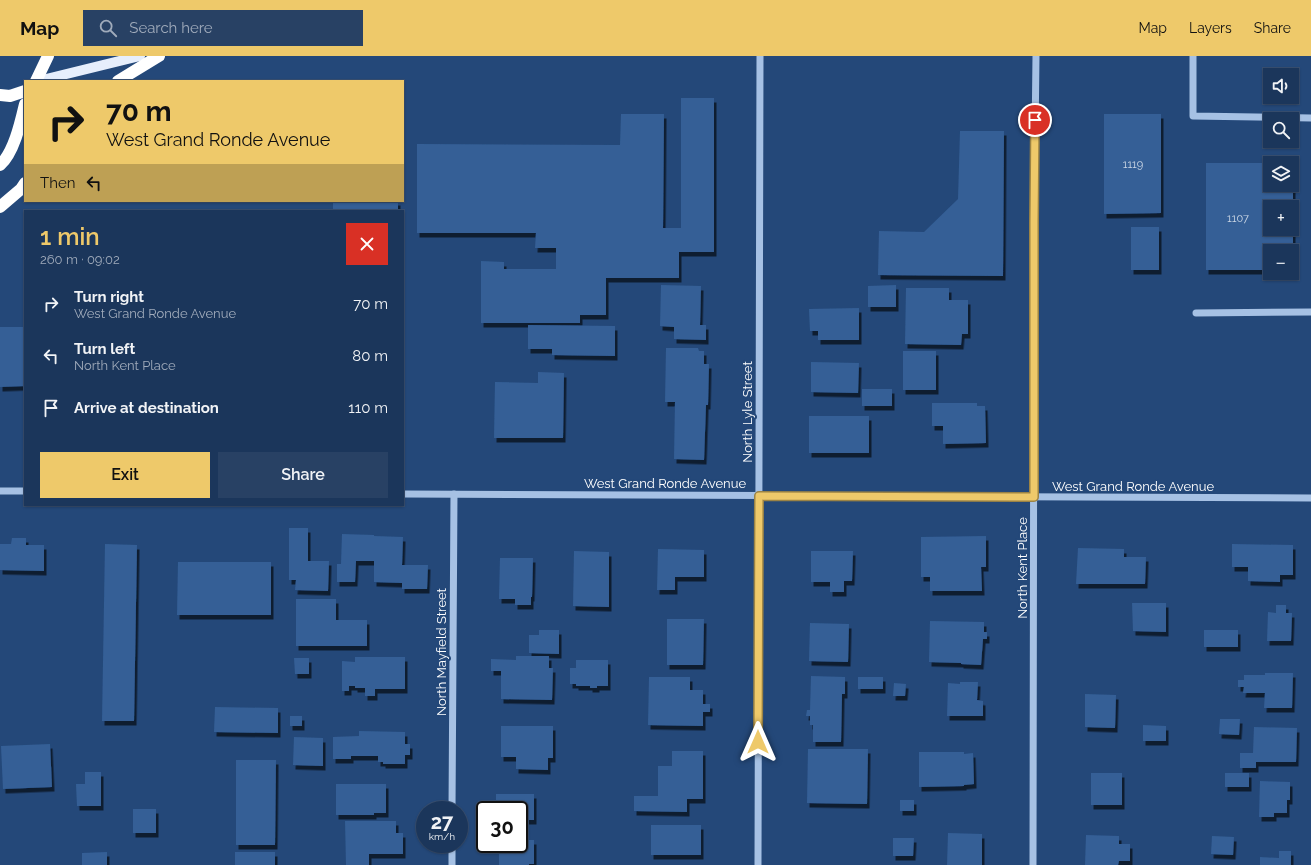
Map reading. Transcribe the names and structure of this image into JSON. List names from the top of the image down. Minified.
{"streets":{"street":["North Lyle Street","West Grand Ronde Avenue","North Kent Place","North Mayfield Street"]},"crossings":[["North Lyle Street","West Grand Ronde Avenue"],["West Grand Ronde Avenue","North Kent Place"],["West Grand Ronde Avenue","North Mayfield Street"]],"house_numbers":["1119","1107"],"page":{"header":"Map","search":"Search here","nav":["Map","Layers","Share"],"map_buttons":["+","−"],"turn":["70 m","West Grand Ronde Avenue"],"then":"Then","heading":["1 min","260 m · 09:02"],"list":[{"name":"Turn right","note":"West Grand Ronde Avenue","value":"70 m"},{"name":"Turn left","note":"North Kent Place","value":"80 m"},{"name":"Arrive at destination","value":"110 m"}],"buttons":["Exit","Share"],"speed":"27 km/h","limit":"30"}}
